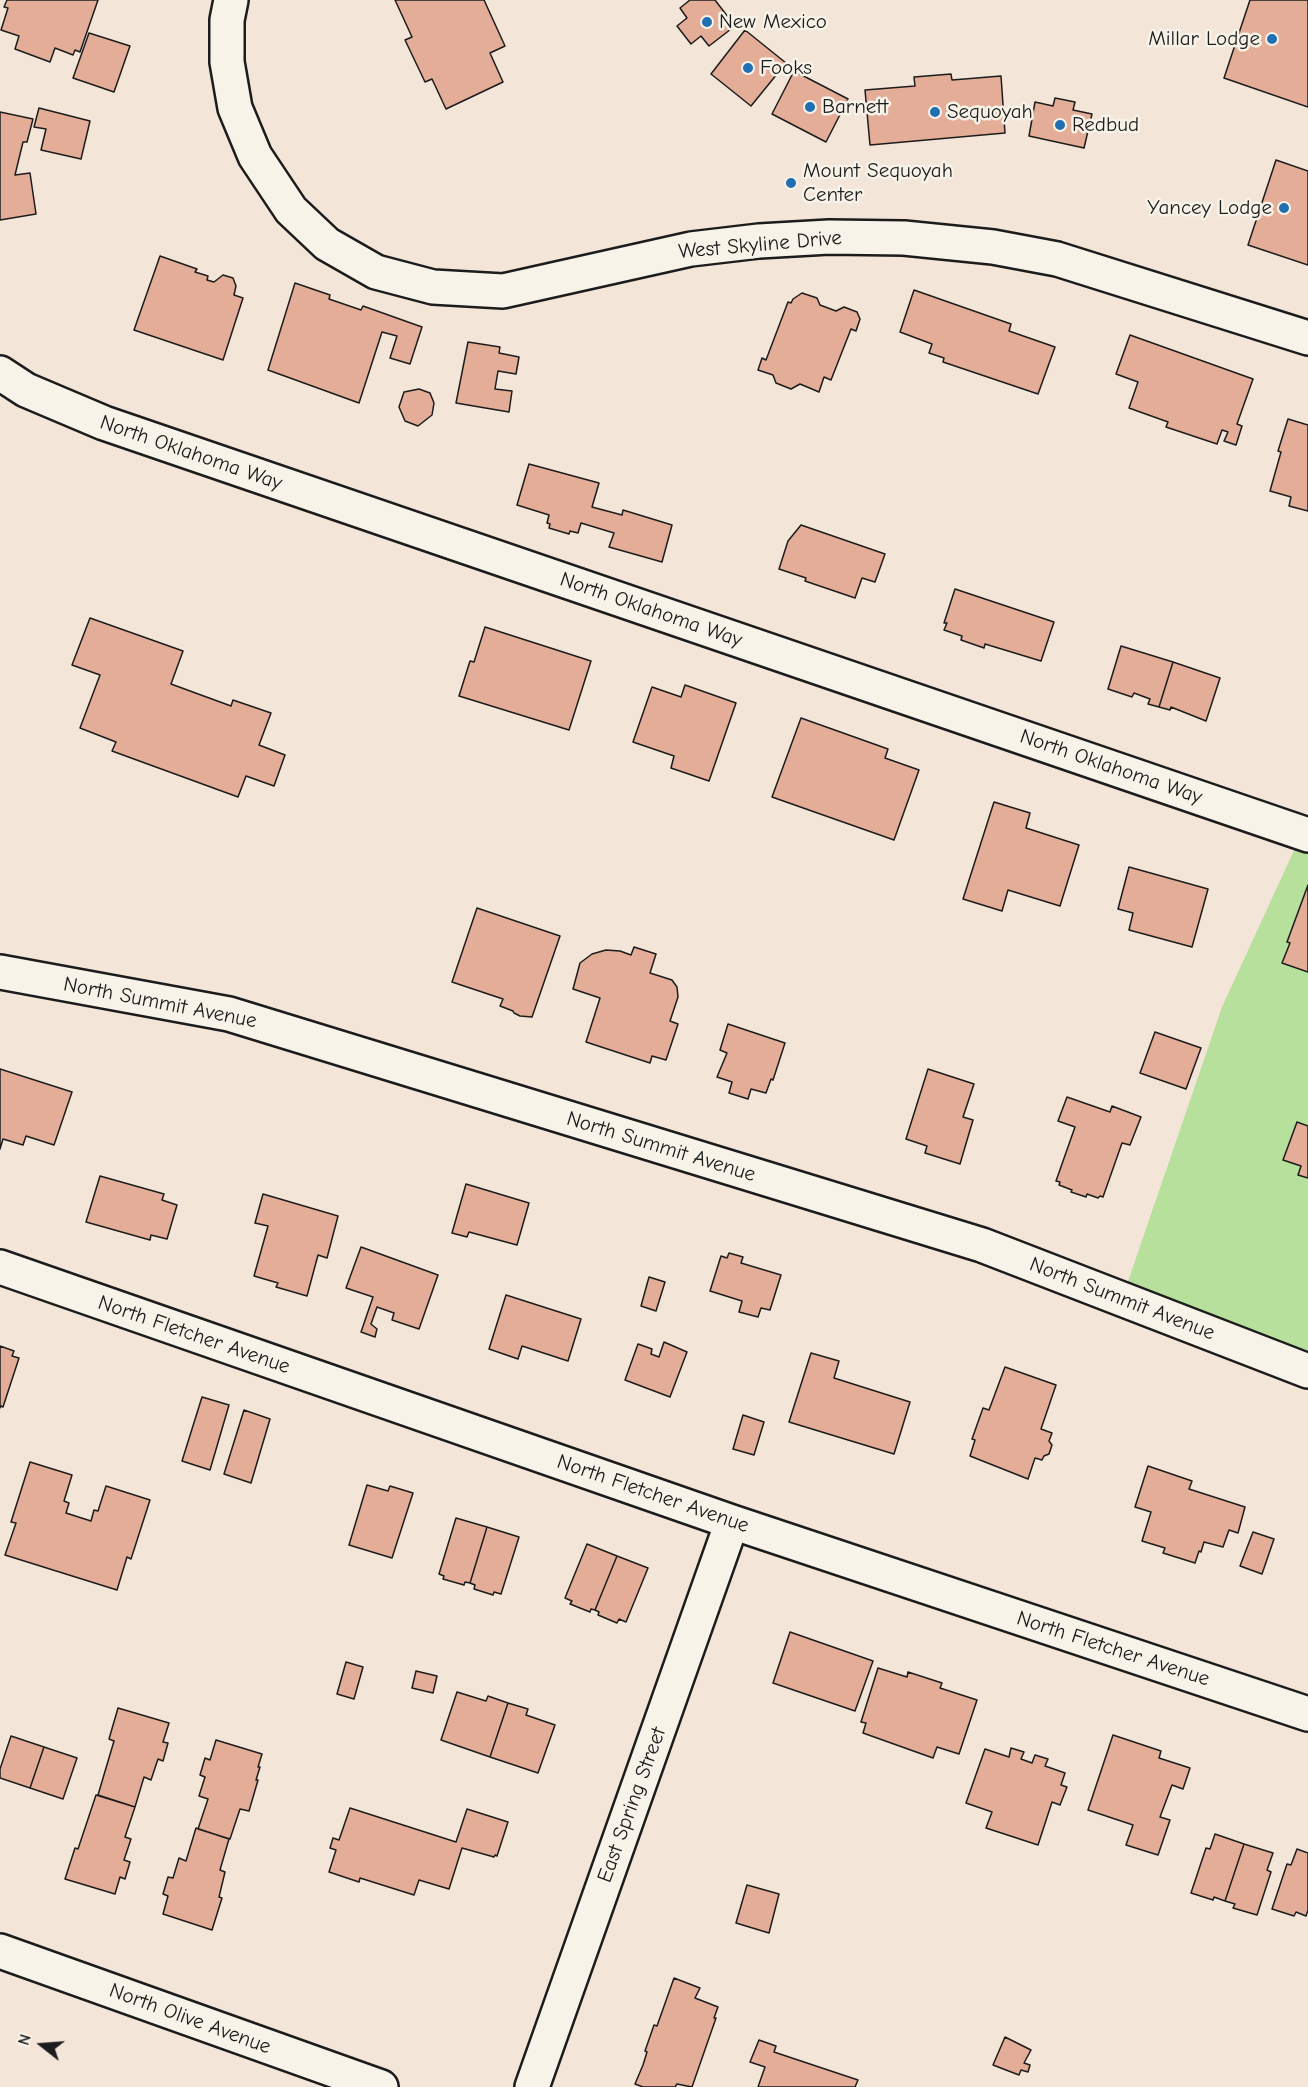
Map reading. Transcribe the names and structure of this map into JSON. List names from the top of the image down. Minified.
{"streets":{"street":["West Skyline Drive","North Oklahoma Way","North Summit Avenue","North Fletcher Avenue","East Spring Street","North Olive Avenue"]},"crossings":[["North Fletcher Avenue","East Spring Street"]],"places":["New Mexico","Millar Lodge","Fooks","Barnett","Sequoyah","Redbud","Mount Sequoyah Center","Yancey Lodge"],"north":"left"}
